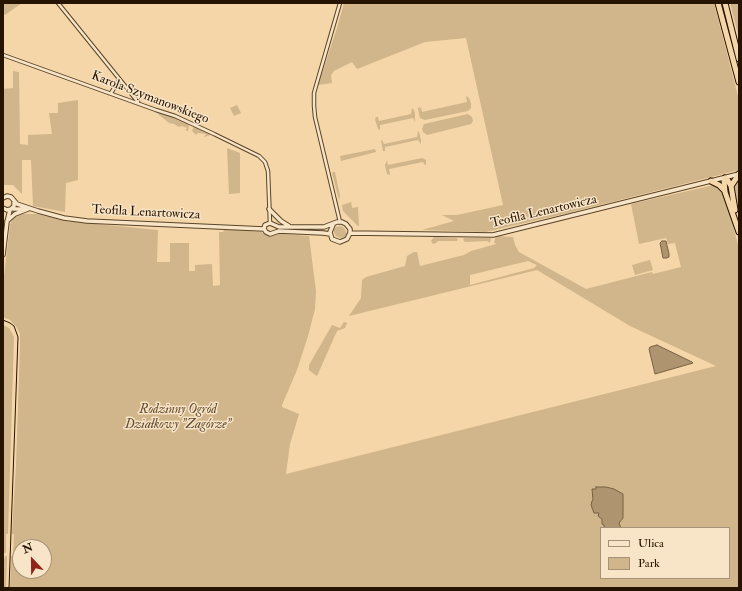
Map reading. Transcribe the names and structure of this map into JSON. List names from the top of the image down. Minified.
{"streets":{"street":["Karola Szymanowskiego","Teofila Lenartowicza"]},"crossings":[["Karola Szymanowskiego","Teofila Lenartowicza"]],"parks":["Rodzinny Ogród Działkowy \"Zagórze\""],"legend":["Ulica","Park"],"north":"top"}
